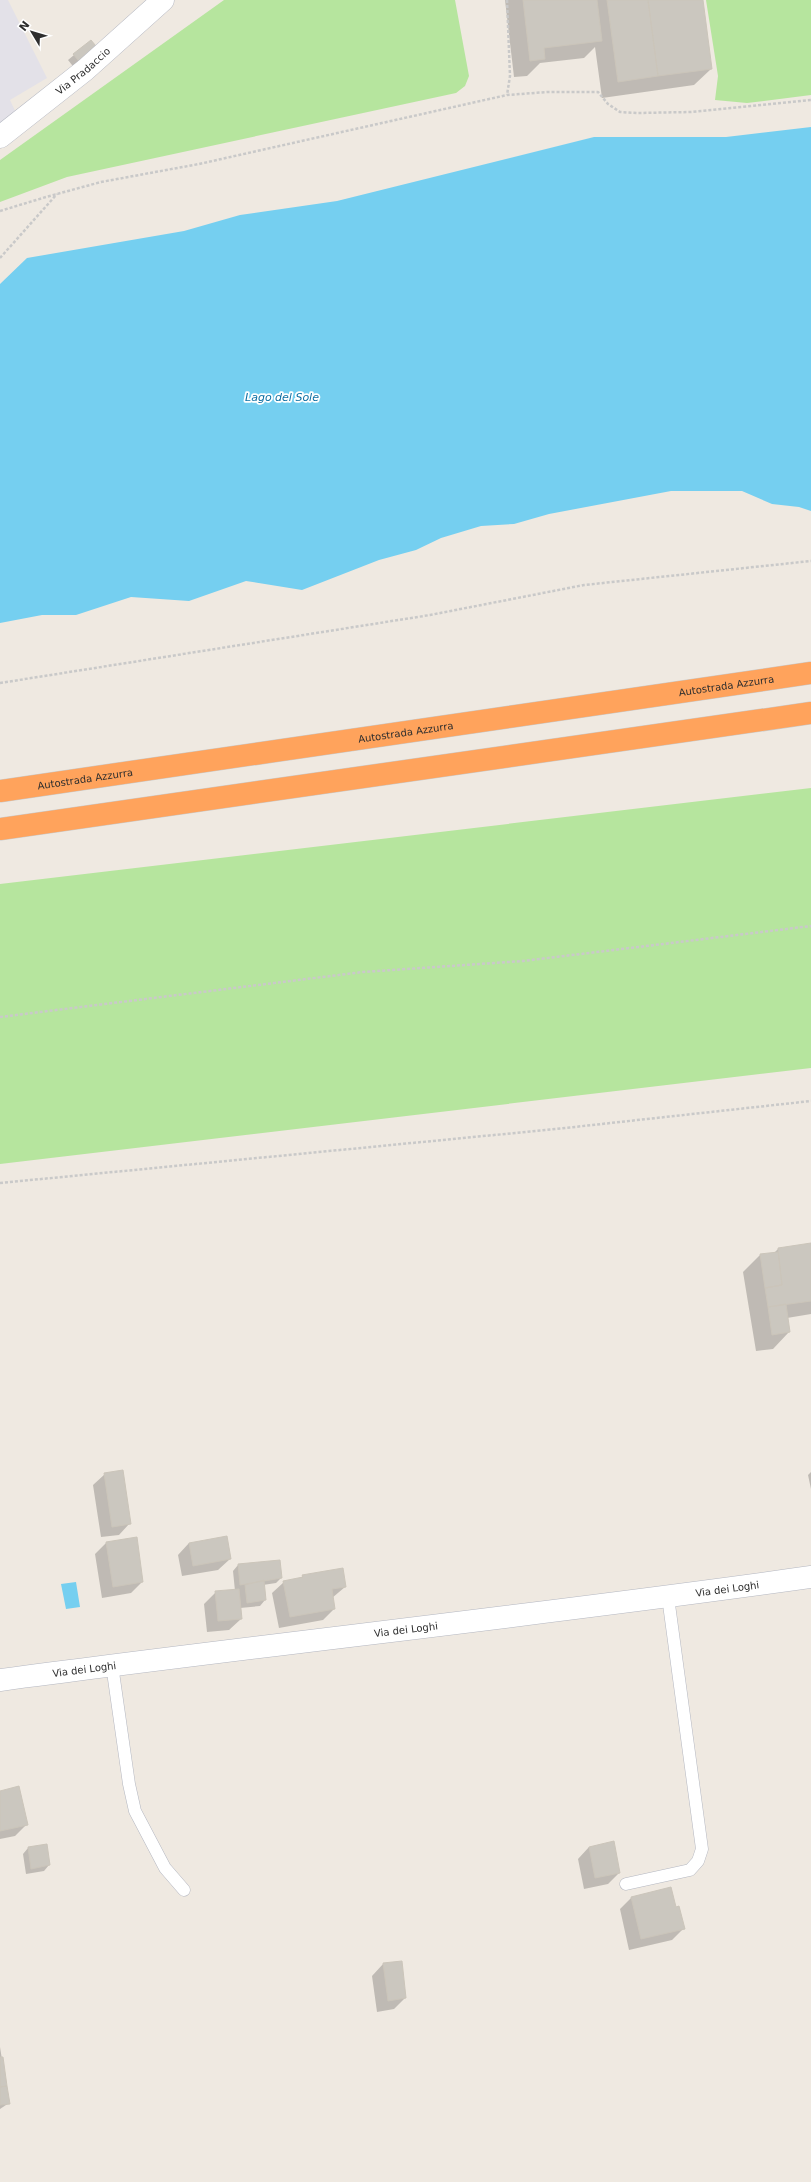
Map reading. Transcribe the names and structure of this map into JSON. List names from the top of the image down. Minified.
{"streets":{"highway":["Autostrada Azzurra"],"street":["Via Pradaccio","Via dei Loghi"]},"water":["Lago del Sole"],"north":"top left"}
